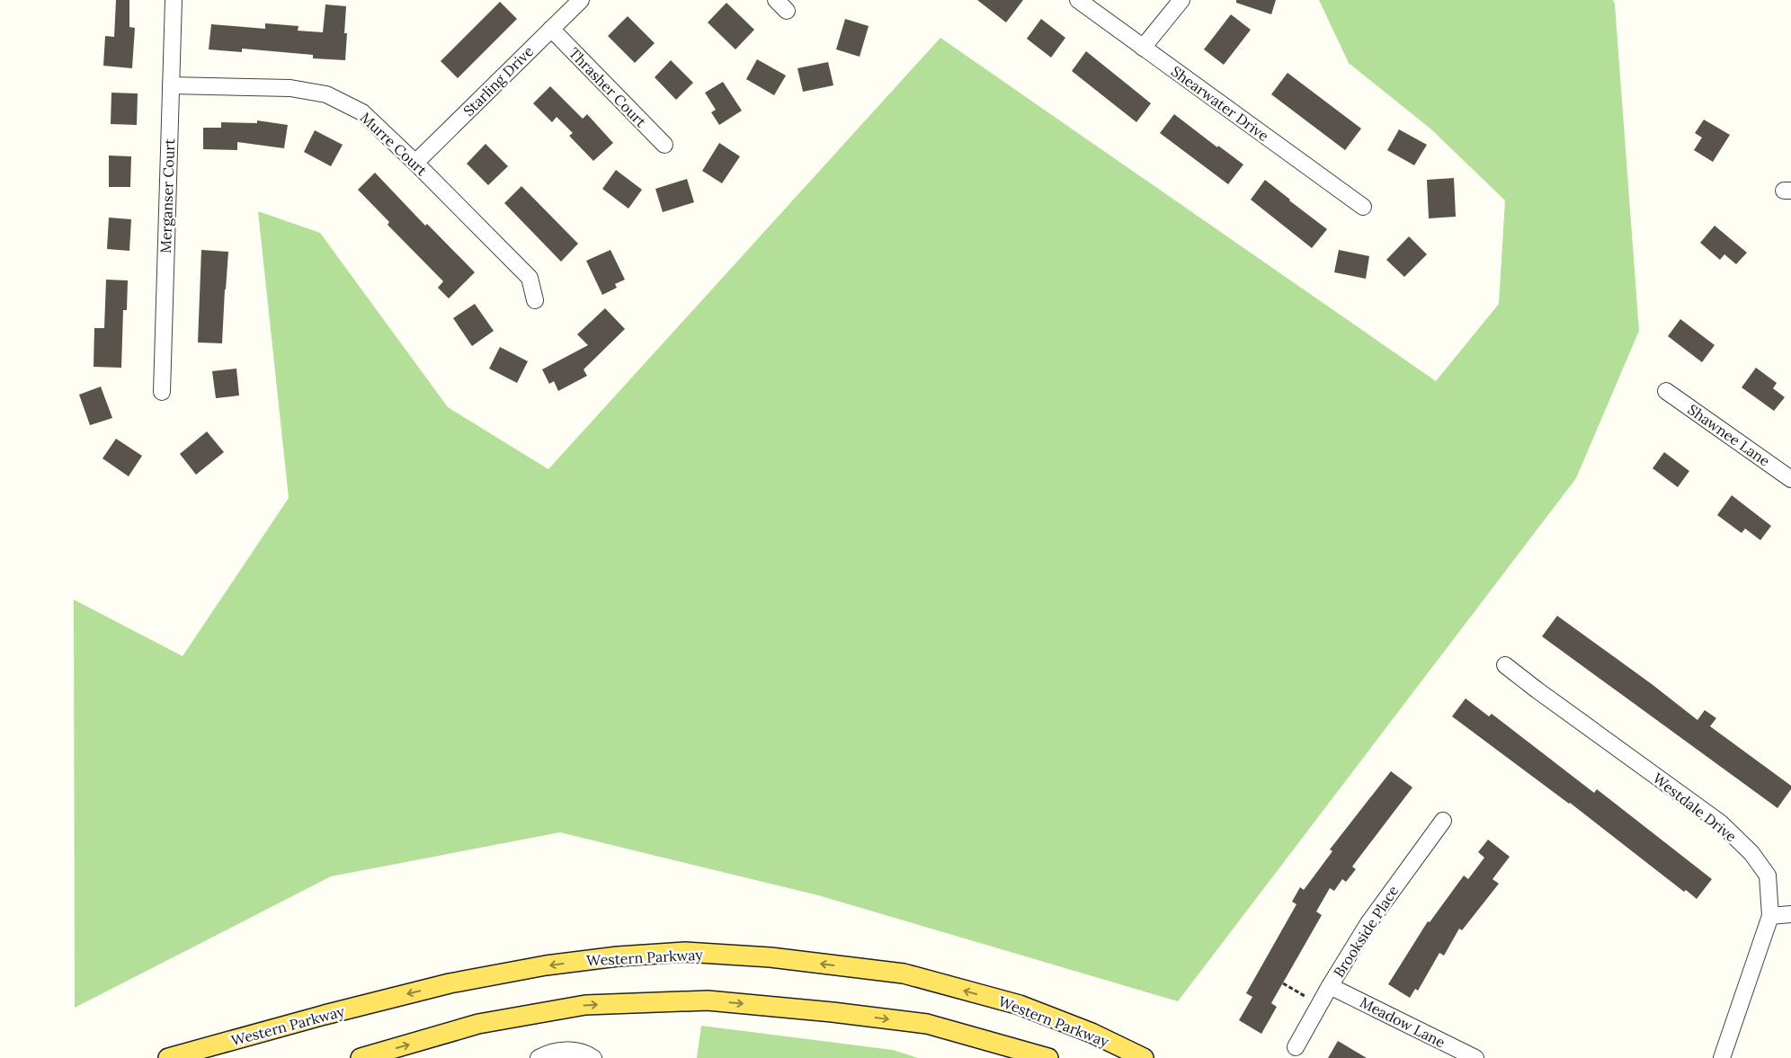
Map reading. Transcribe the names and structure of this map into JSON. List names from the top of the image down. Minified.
{"streets":{"main road":["Western Parkway"],"street":["Starling Drive","Thrasher Court","Shearwater Drive","Murre Court","Merganser Court","Shawnee Lane","Westdale Drive","Brookside Place","Meadow Lane"]},"crossings":[["Starling Drive","Thrasher Court"],["Starling Drive","Murre Court"],["Murre Court","Merganser Court"],["Brookside Place","Meadow Lane"]]}
